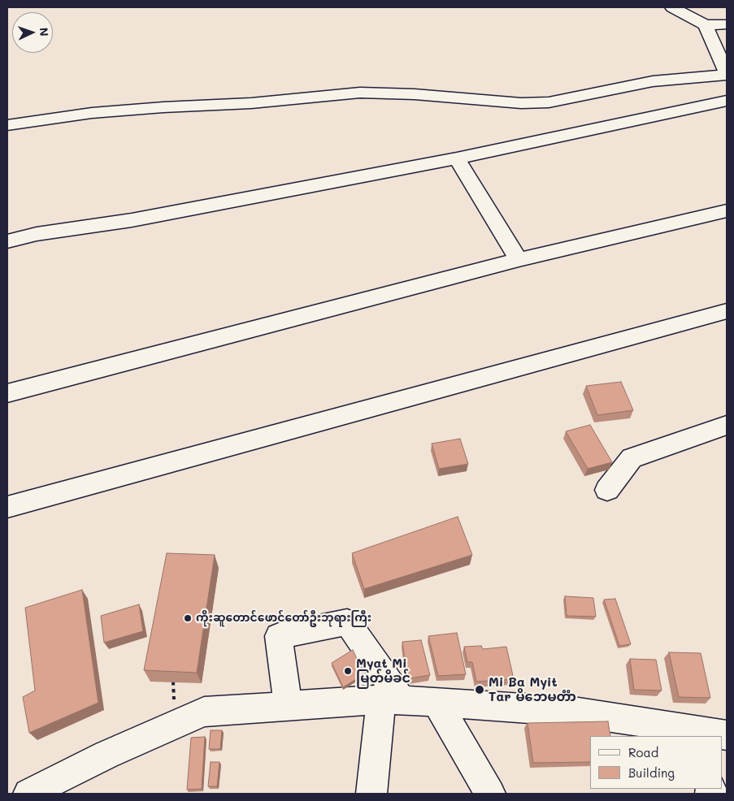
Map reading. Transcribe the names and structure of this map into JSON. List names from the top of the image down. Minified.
{"places":["ကိုးဆူတောင်ဖောင်တော်ဦးဘုရားကြီး","Myat Mi မြတ်မိခင်","Mi Ba Myit Tar မိဘေမတၱာ"],"legend":["Road","Building"],"north":"right"}
